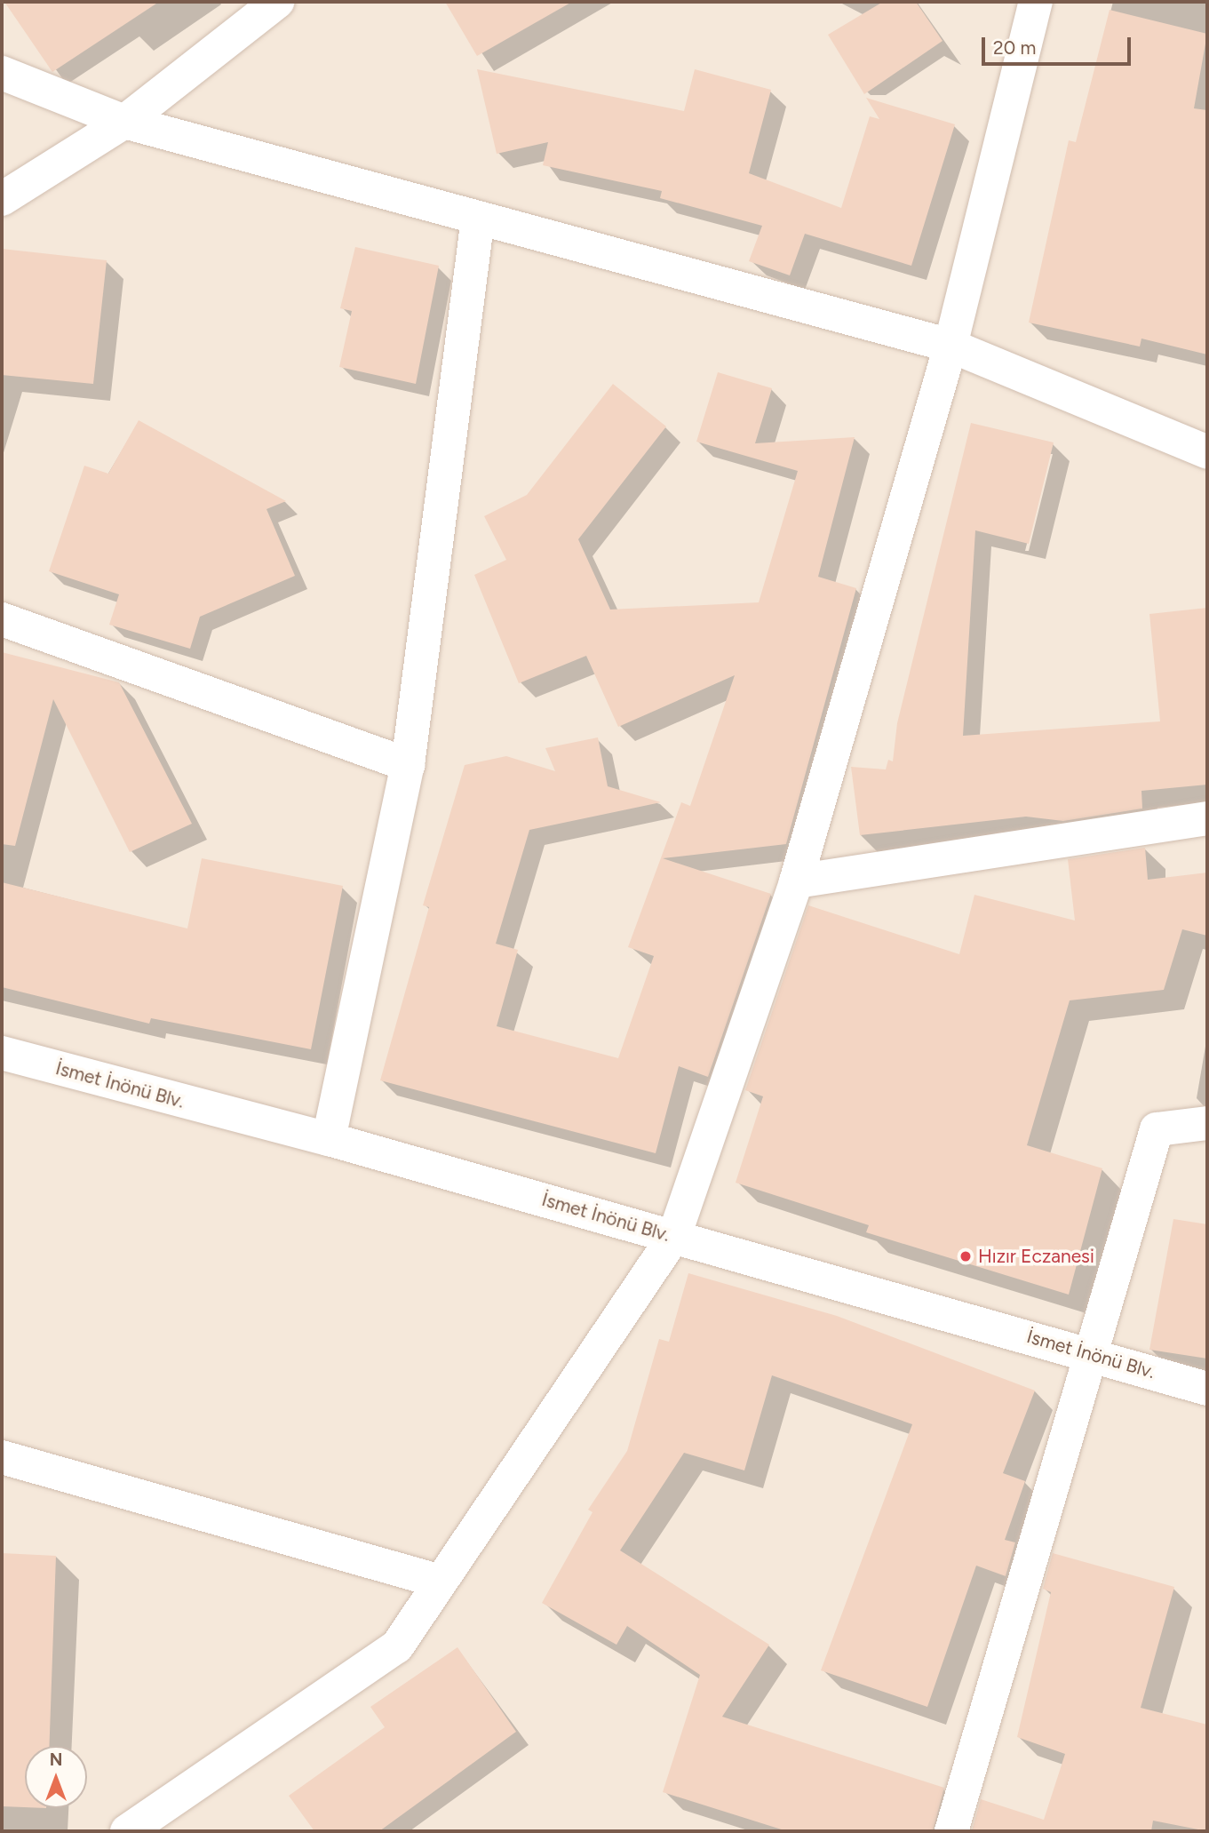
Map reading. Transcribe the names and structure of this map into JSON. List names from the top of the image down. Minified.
{"streets":{"street":["İsmet İnönü Blv."]},"places":["Hızır Eczanesi"],"scale_bar":"20 m","north":"top"}
